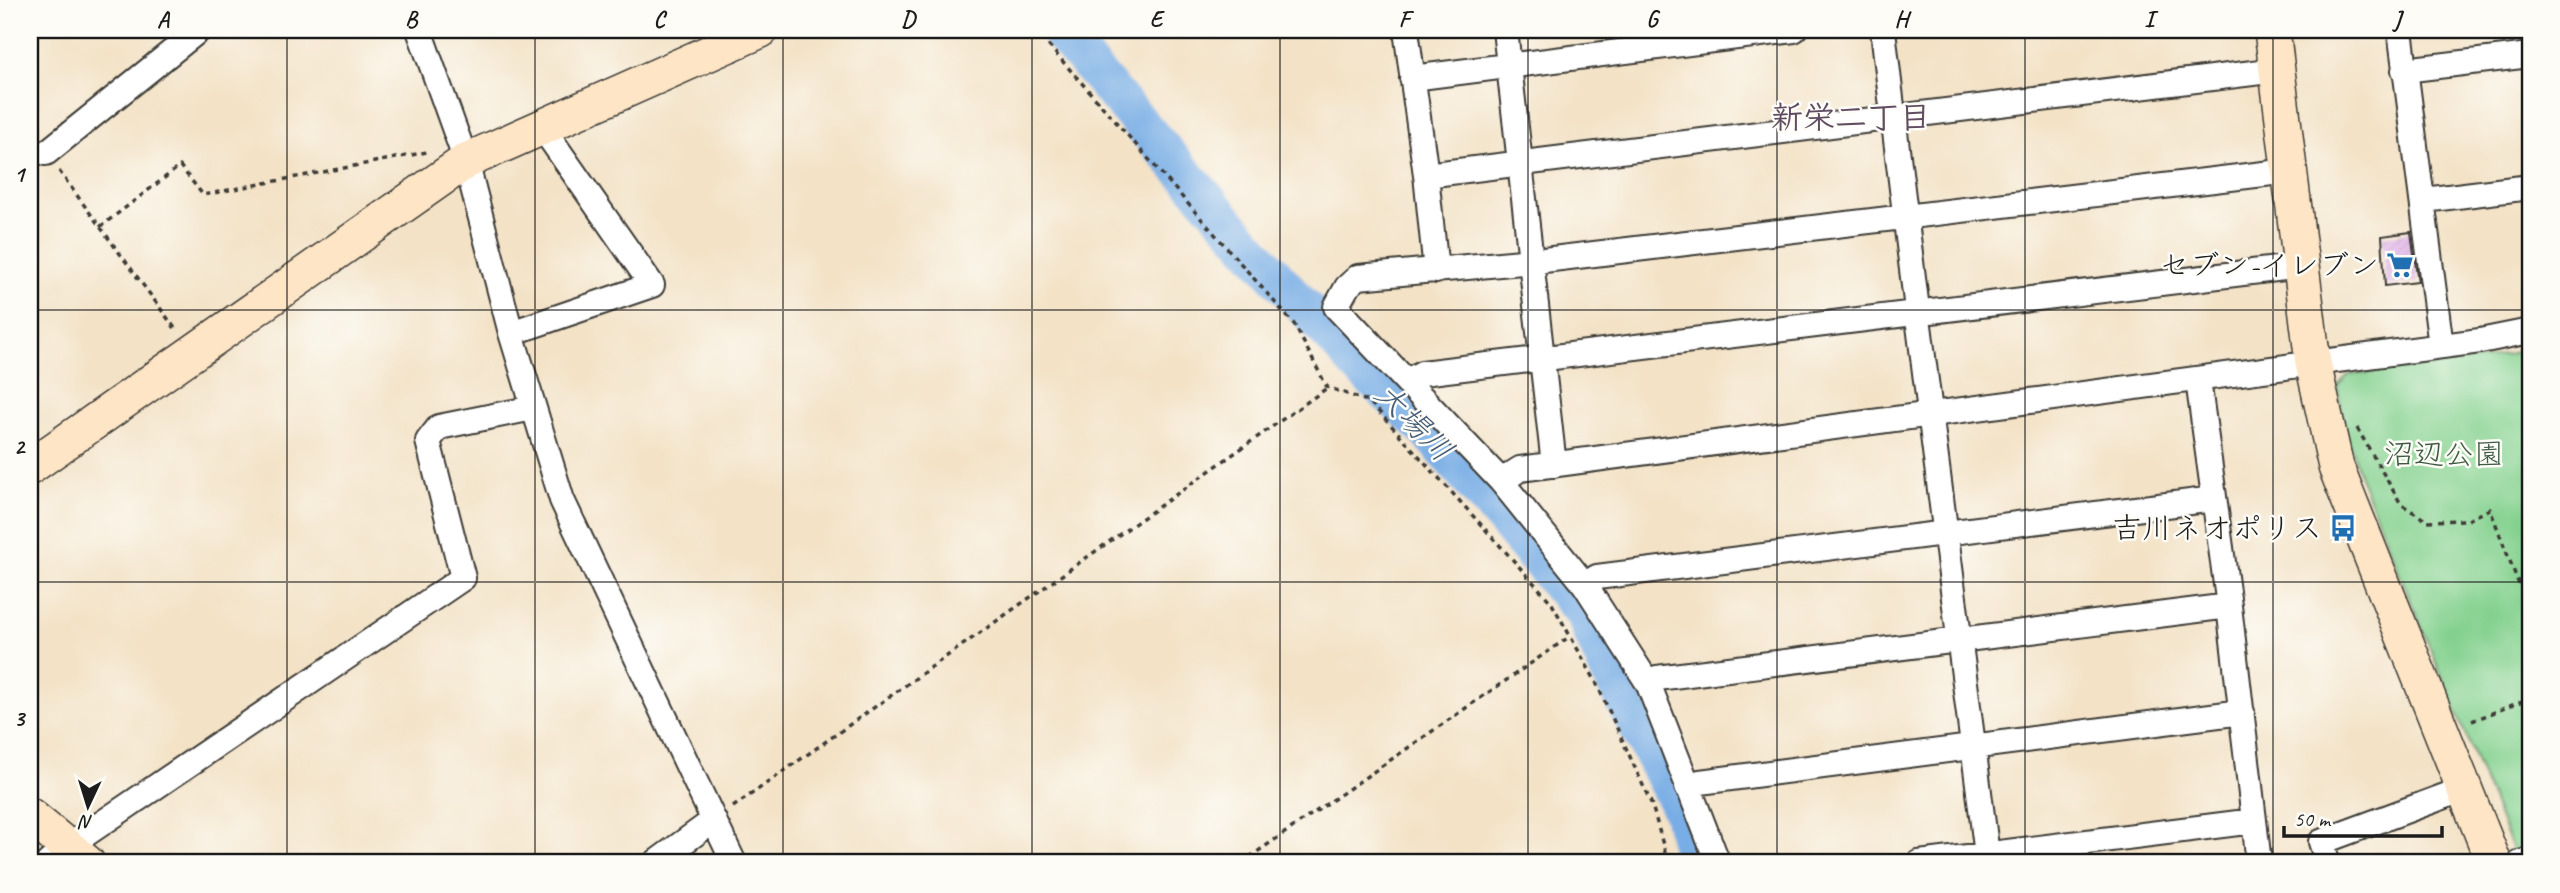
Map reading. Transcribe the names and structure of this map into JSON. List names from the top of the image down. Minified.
{"districts":["新栄二丁目"],"water":["大場川"],"parks":["沼辺公園"],"places":{"supermarket":["セブン-イレブン"],"bus stop":["吉川ネオポリス"]},"scale_bar":"50 m","north":"bottom","grid":{"columns":["A","B","C","D","E","F","G","H","I","J"],"rows":["1","2","3"]}}
